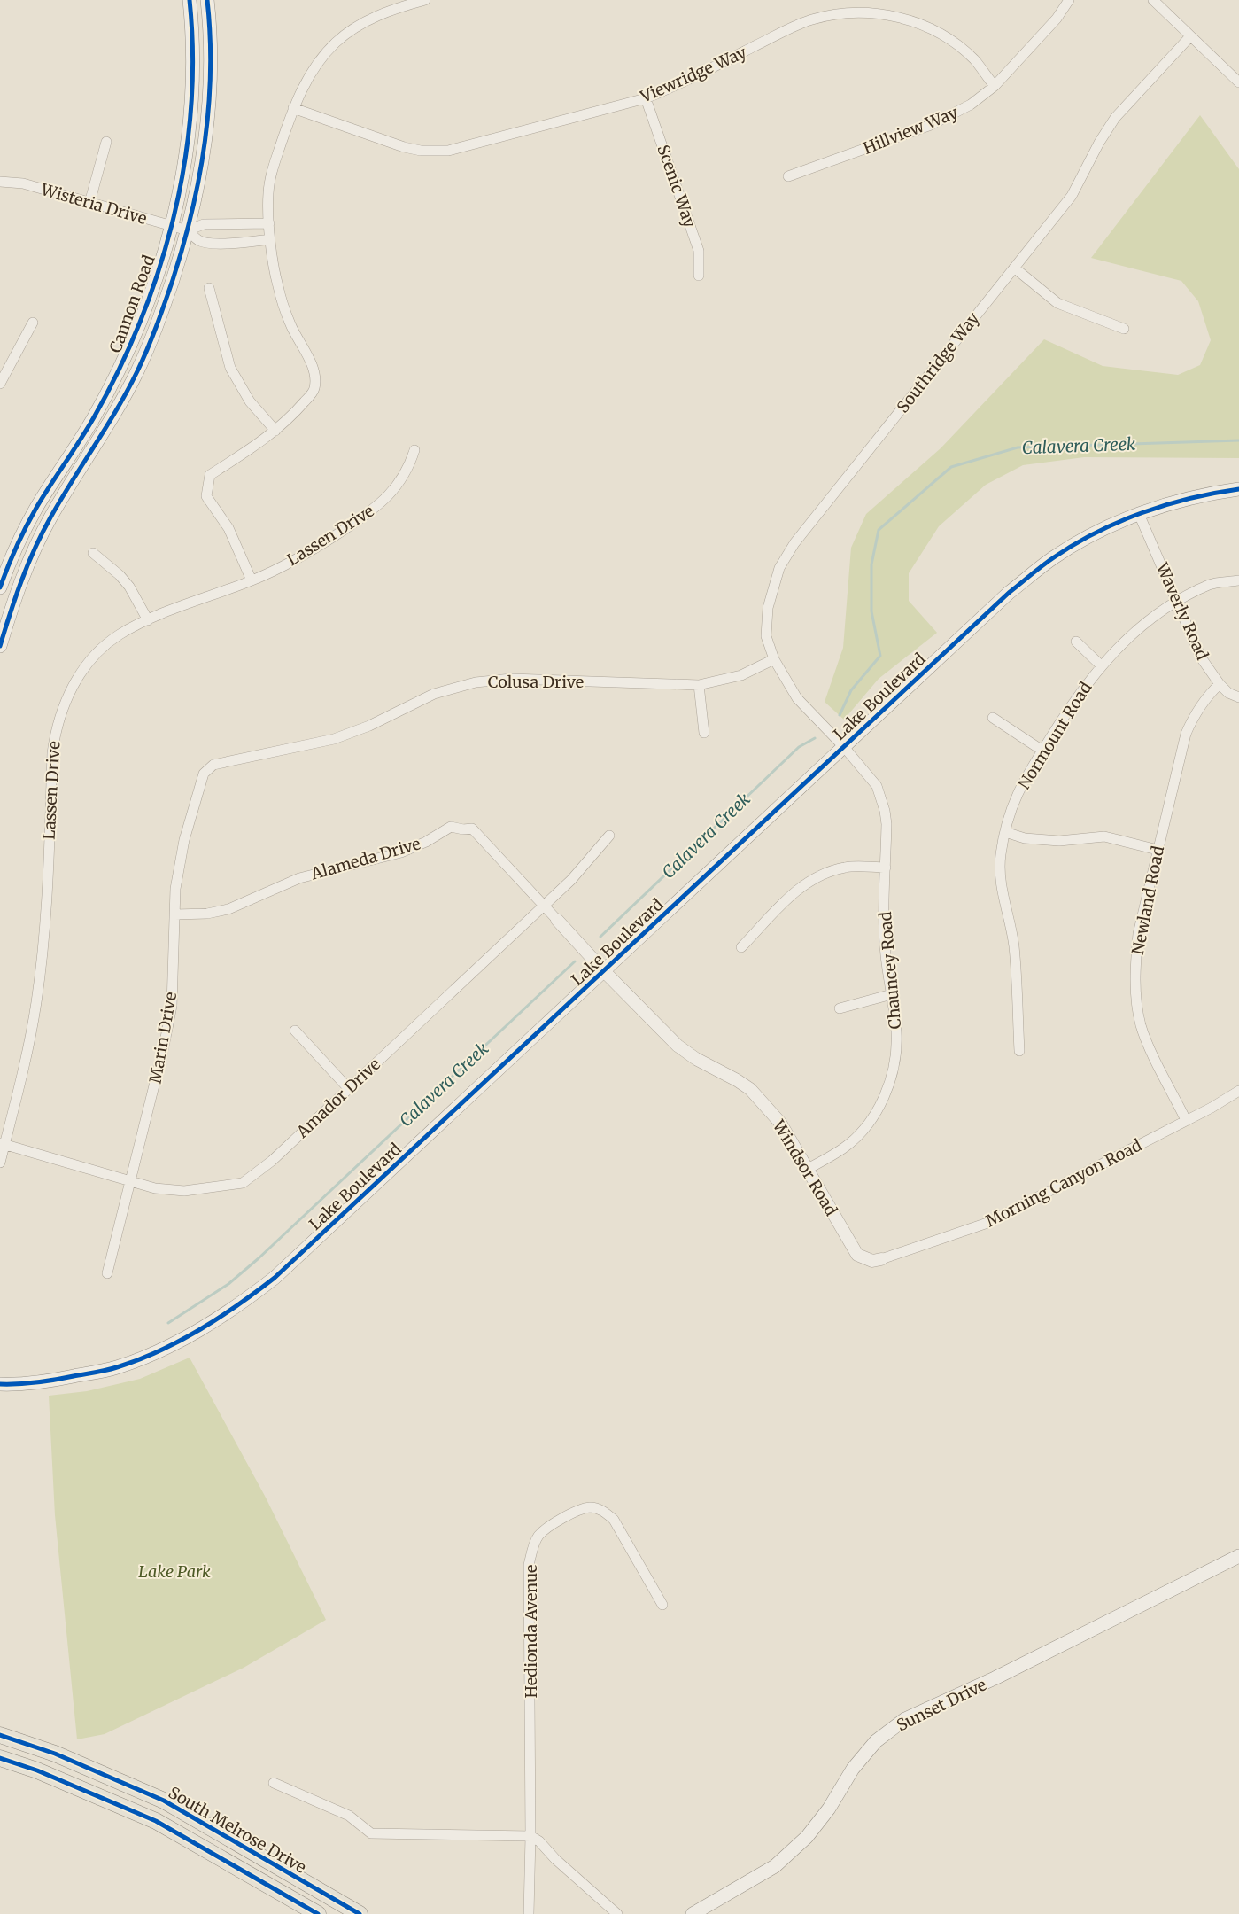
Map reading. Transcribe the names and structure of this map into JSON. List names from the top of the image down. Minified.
{"streets":{"main road":["Cannon Road","Lake Boulevard","Sunset Drive","South Melrose Drive"],"street":["Viewridge Way","Hillview Way","Scenic Way","Wisteria Drive","Southridge Way","Lassen Drive","Waverly Road","Colusa Drive","Normount Road","Alameda Drive","Newland Road","Chauncey Road","Marin Drive","Amador Drive","Windsor Road","Morning Canyon Road","Hedionda Avenue"]},"crossings":[["Viewridge Way","Hillview Way"],["Viewridge Way","Scenic Way"],["Wisteria Drive","Cannon Road"],["Southridge Way","Colusa Drive"],["Southridge Way","Chauncey Road"],["Lassen Drive","Amador Drive"],["Waverly Road","Lake Boulevard"],["Waverly Road","Normount Road"],["Waverly Road","Newland Road"],["Colusa Drive","Marin Drive"],["Lake Boulevard","Alameda Drive"],["Lake Boulevard","Chauncey Road"],["Lake Boulevard","Windsor Road"],["Alameda Drive","Marin Drive"],["Alameda Drive","Amador Drive"],["Alameda Drive","Windsor Road"],["Newland Road","Morning Canyon Road"],["Chauncey Road","Windsor Road"],["Marin Drive","Amador Drive"],["Windsor Road","Morning Canyon Road"]],"water":["Calavera Creek"],"parks":["Lake Park"]}
